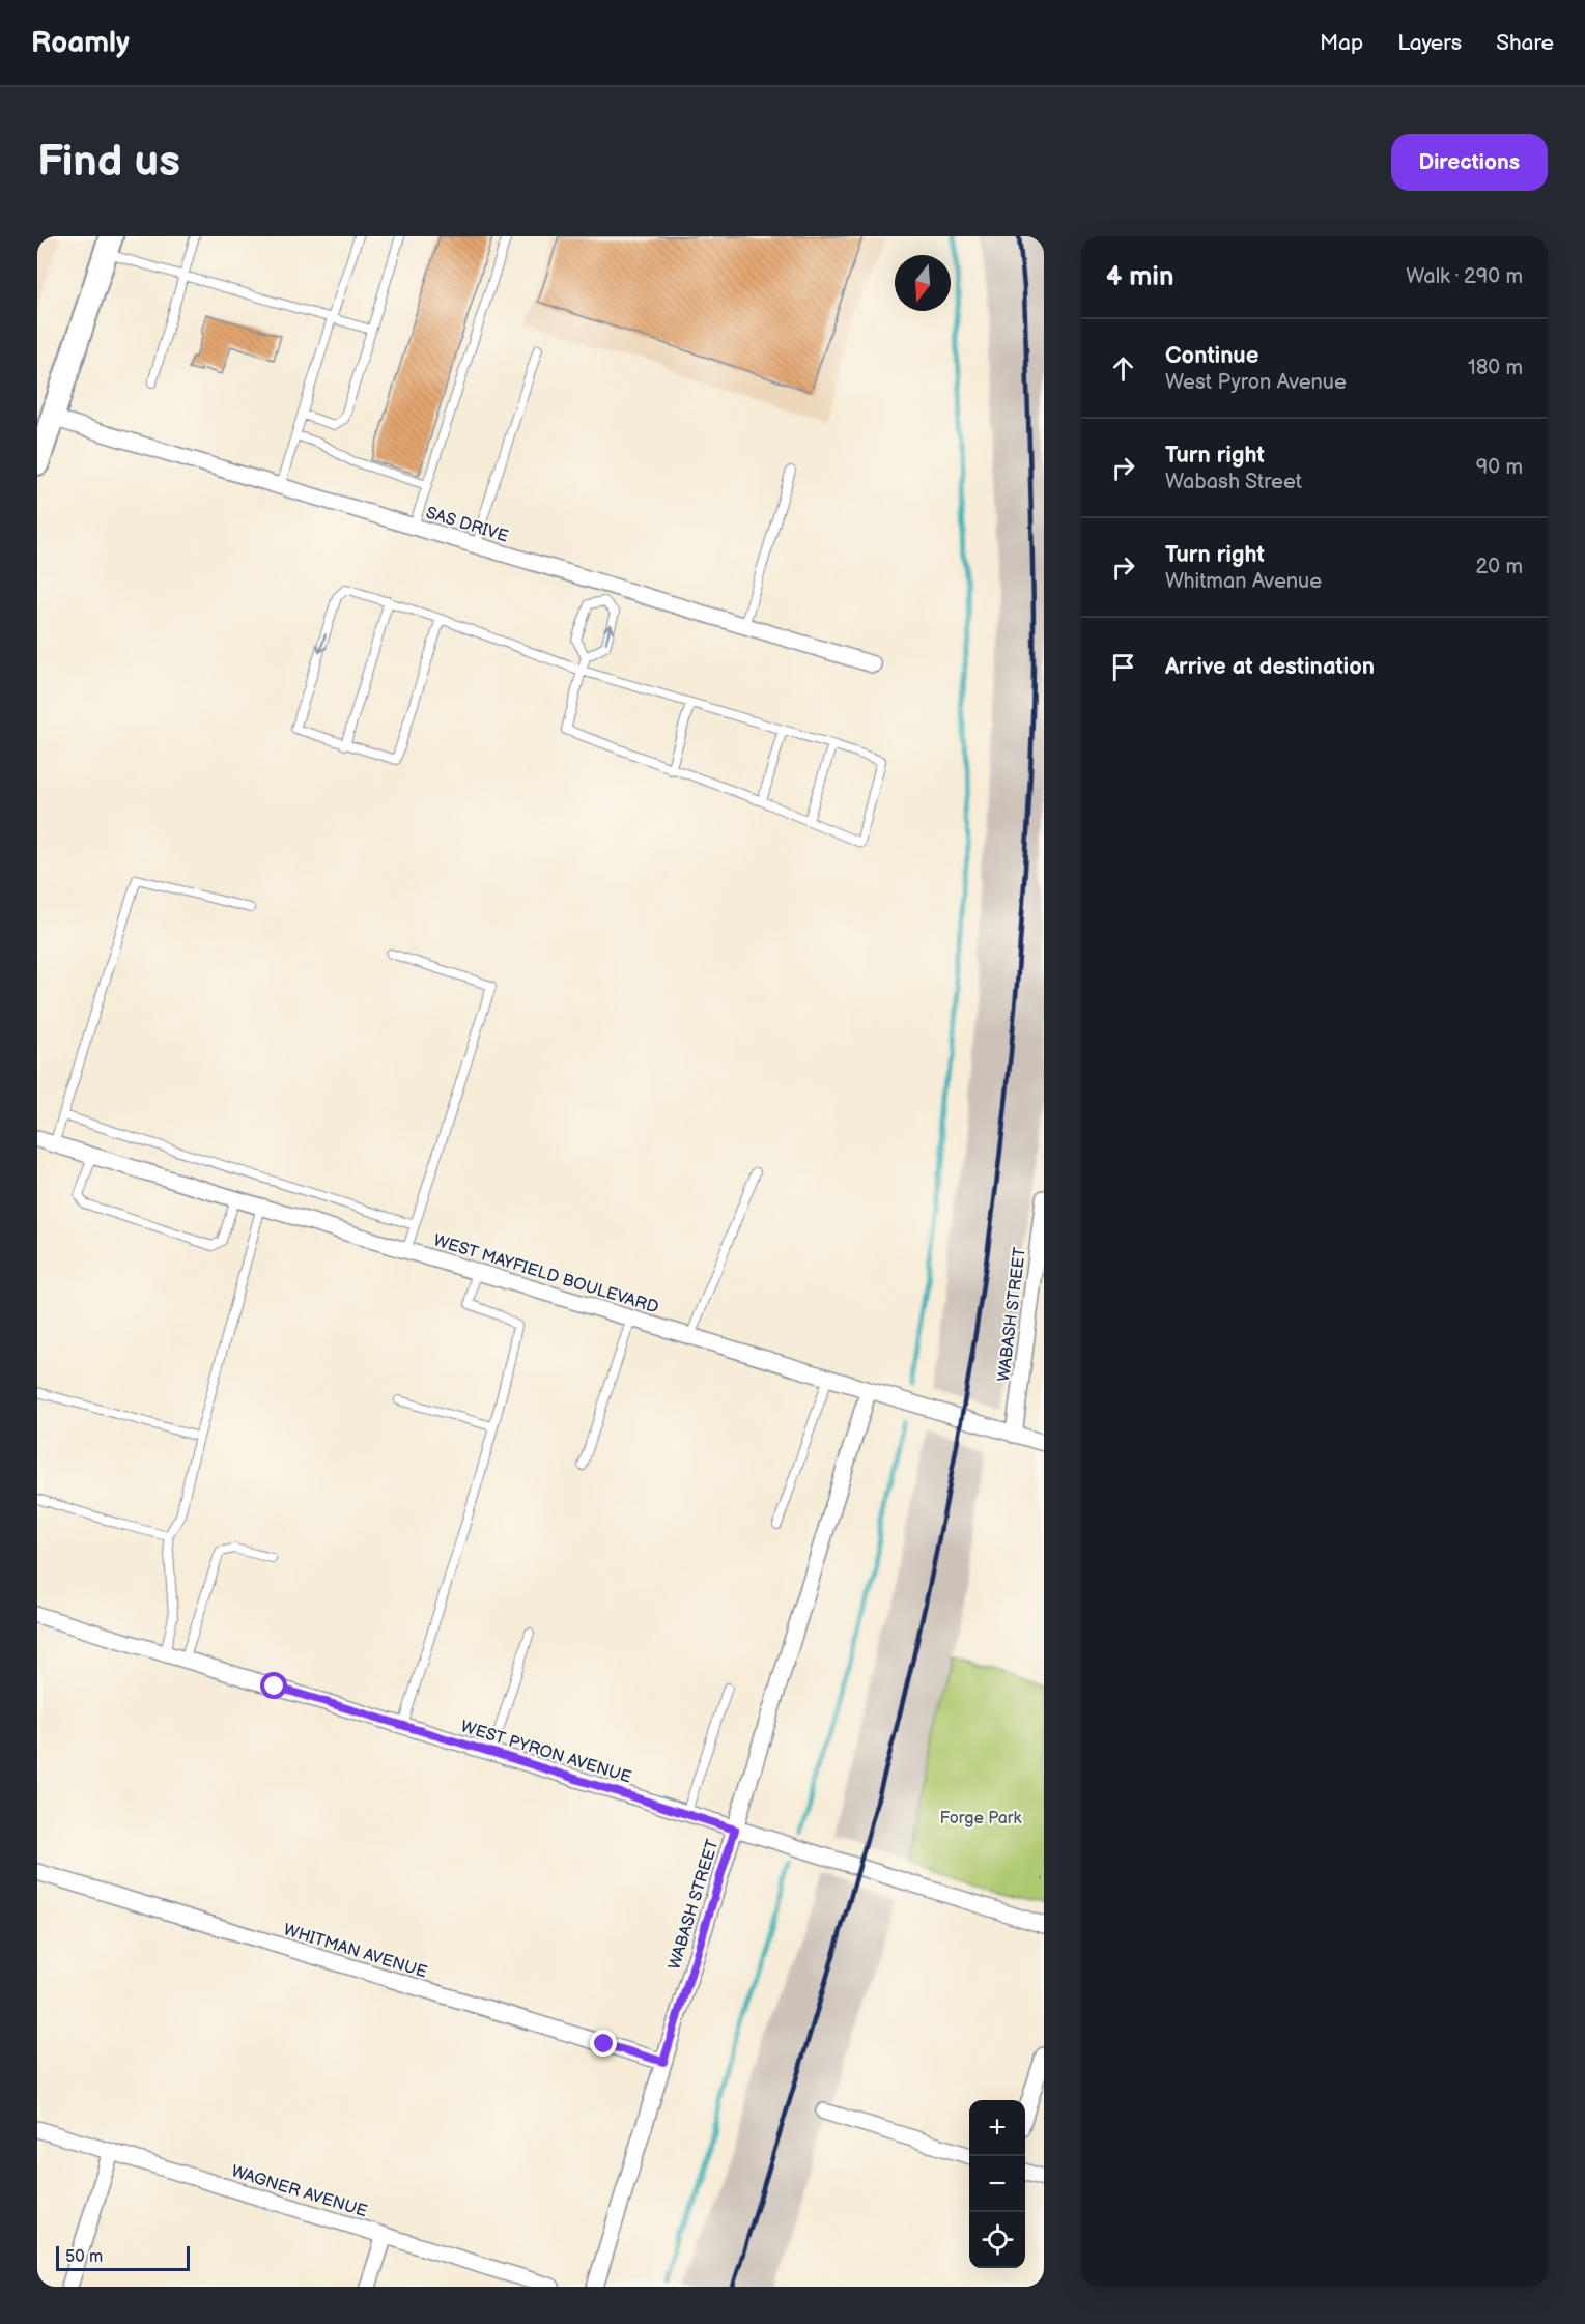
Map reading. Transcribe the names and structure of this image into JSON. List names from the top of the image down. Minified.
{"streets":{"street":["SAS DRIVE","WEST MAYFIELD BOULEVARD","WABASH STREET","WEST PYRON AVENUE","WHITMAN AVENUE","WAGNER AVENUE"]},"crossings":[["WEST MAYFIELD BOULEVARD","WABASH STREET"],["WABASH STREET","WEST PYRON AVENUE"],["WABASH STREET","WHITMAN AVENUE"]],"parks":["Forge Park"],"scale_bar":"50 m","north":"bottom","page":{"header":"Roamly","nav":["Map","Layers","Share"],"buttons":"Directions","title":"Find us","heading":["4 min","Walk · 290 m"],"list":[["Continue","West Pyron Avenue","180 m"],["Turn right","Wabash Street","90 m"],["Turn right","Whitman Avenue","20 m"],"Arrive at destination"],"map_buttons":["+","−"],"scale":"50 m"}}
